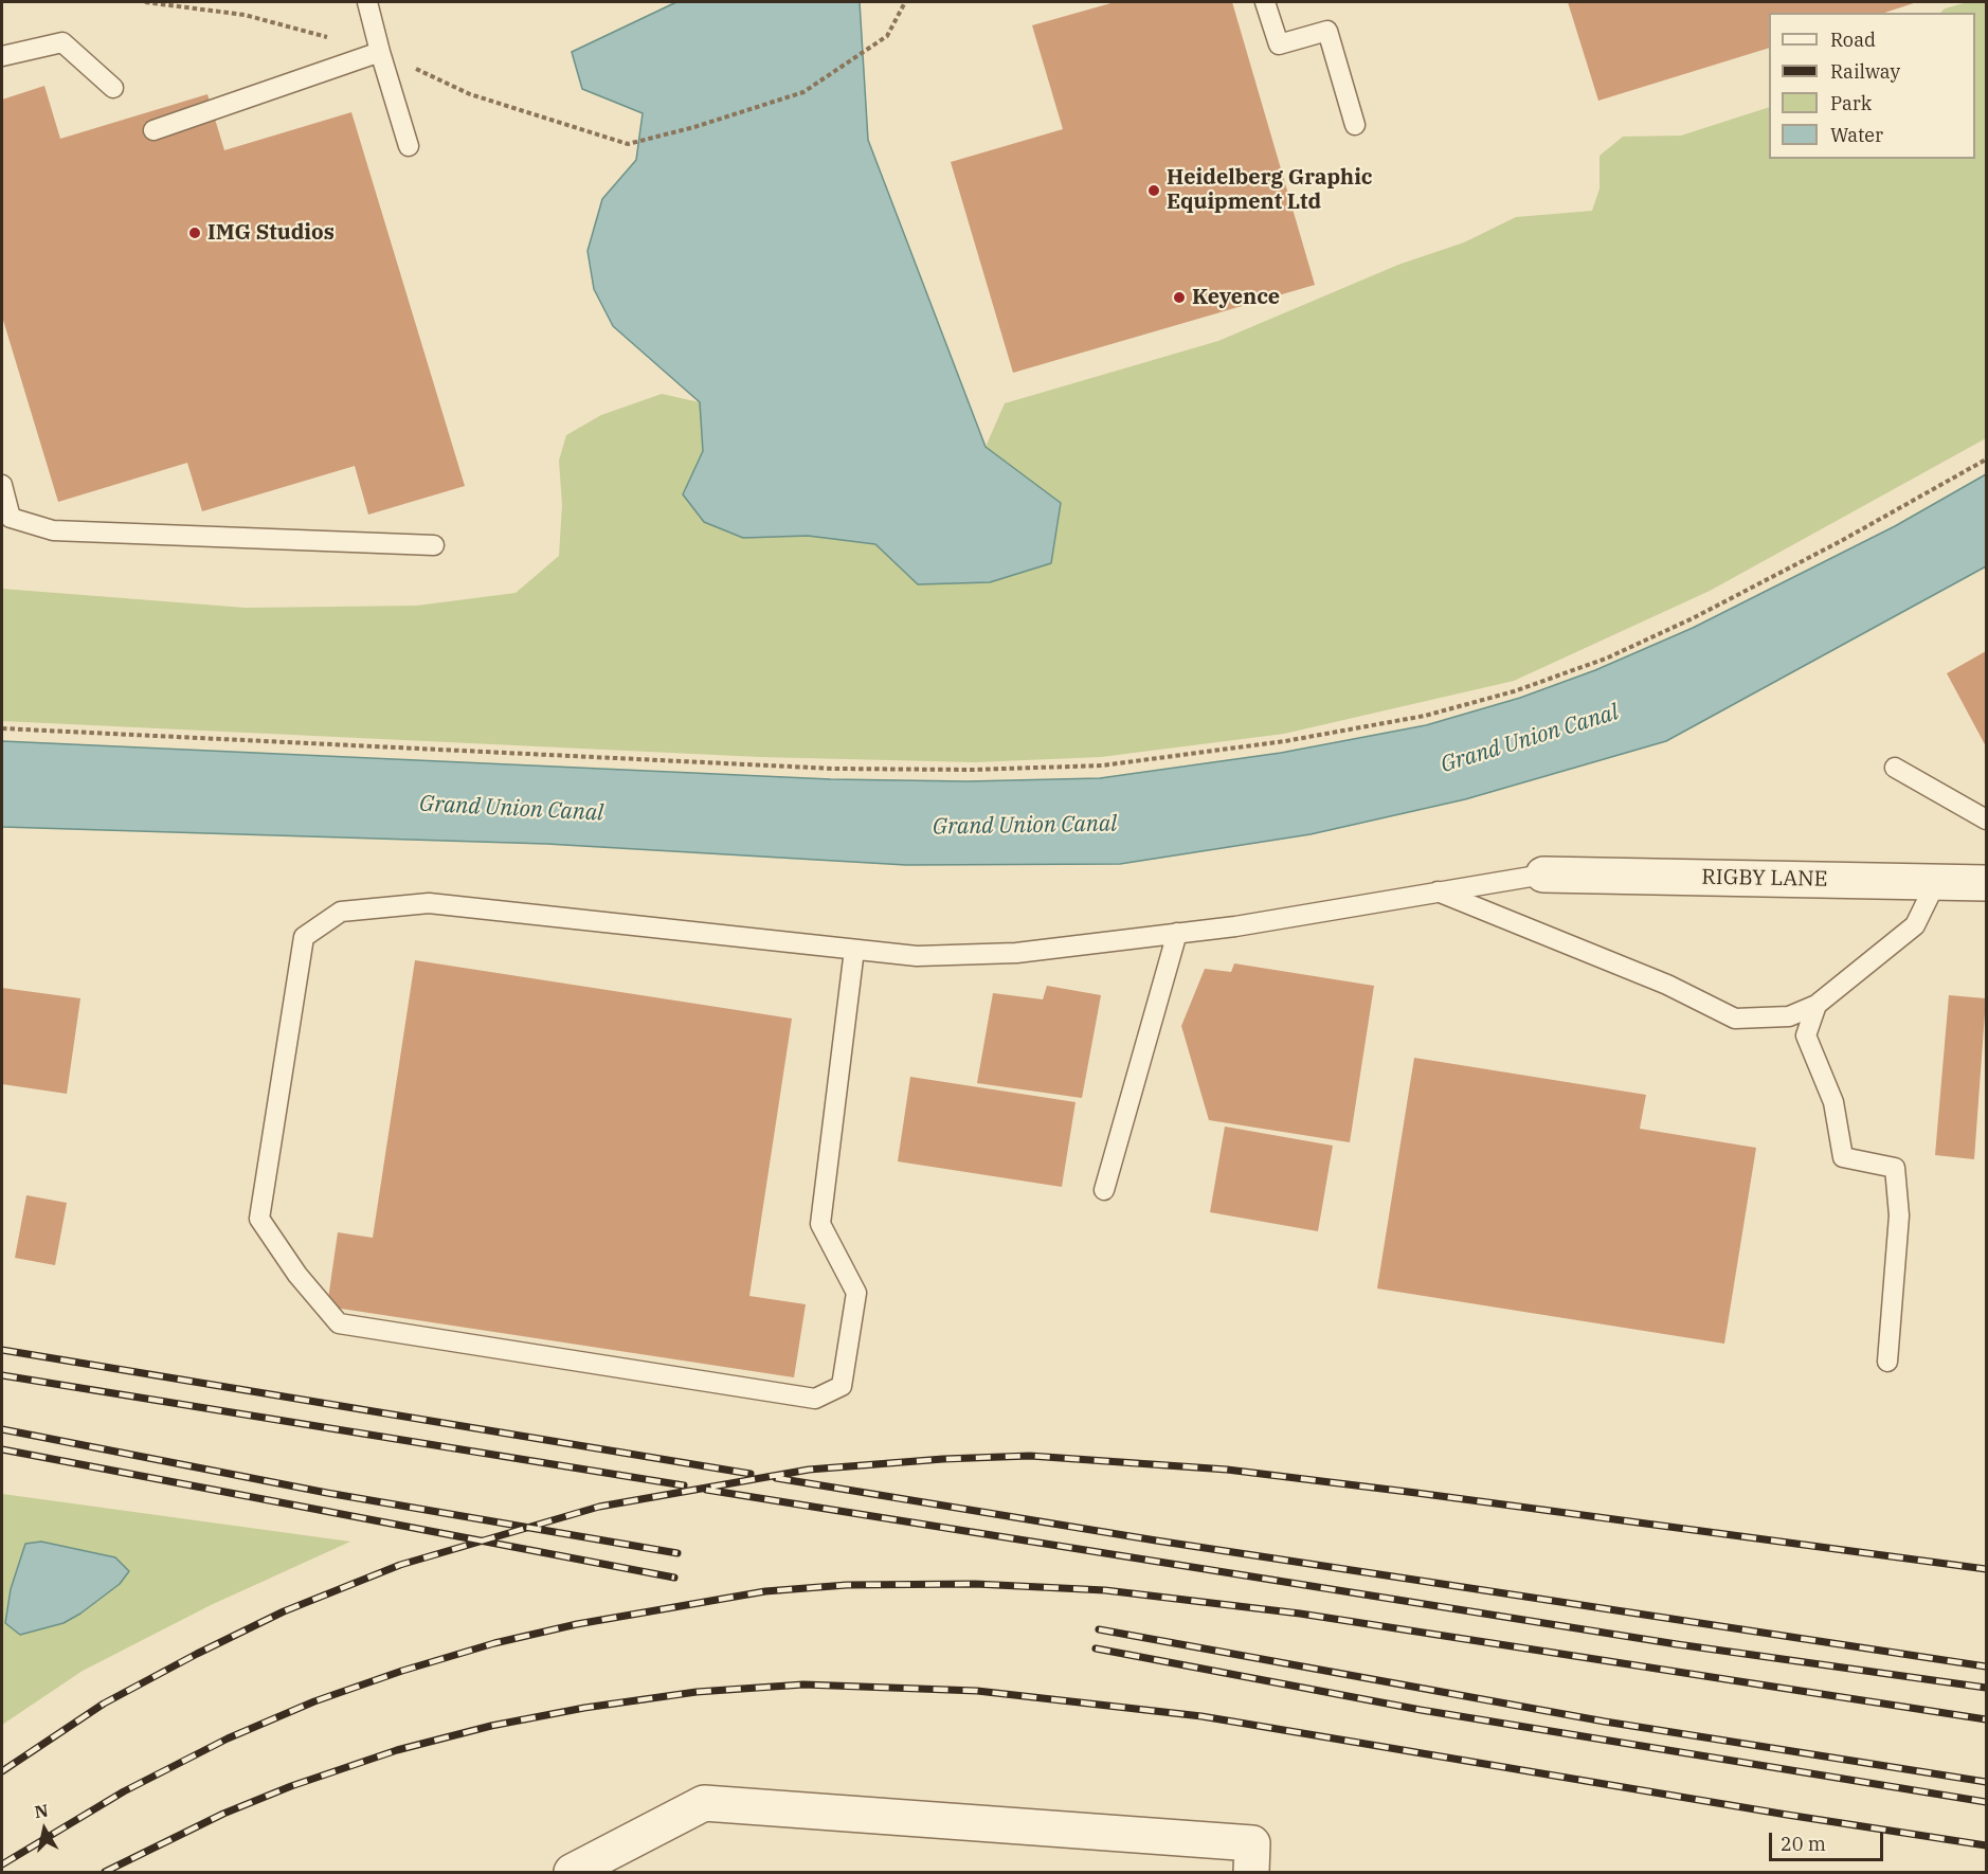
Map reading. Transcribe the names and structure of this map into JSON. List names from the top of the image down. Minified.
{"streets":{"street":["RIGBY LANE"]},"water":["Grand Union Canal"],"places":["Heidelberg Graphic Equipment Ltd","IMG Studios","Keyence"],"legend":["Road","Railway","Park","Water"],"scale_bar":"20 m","north":"top"}
